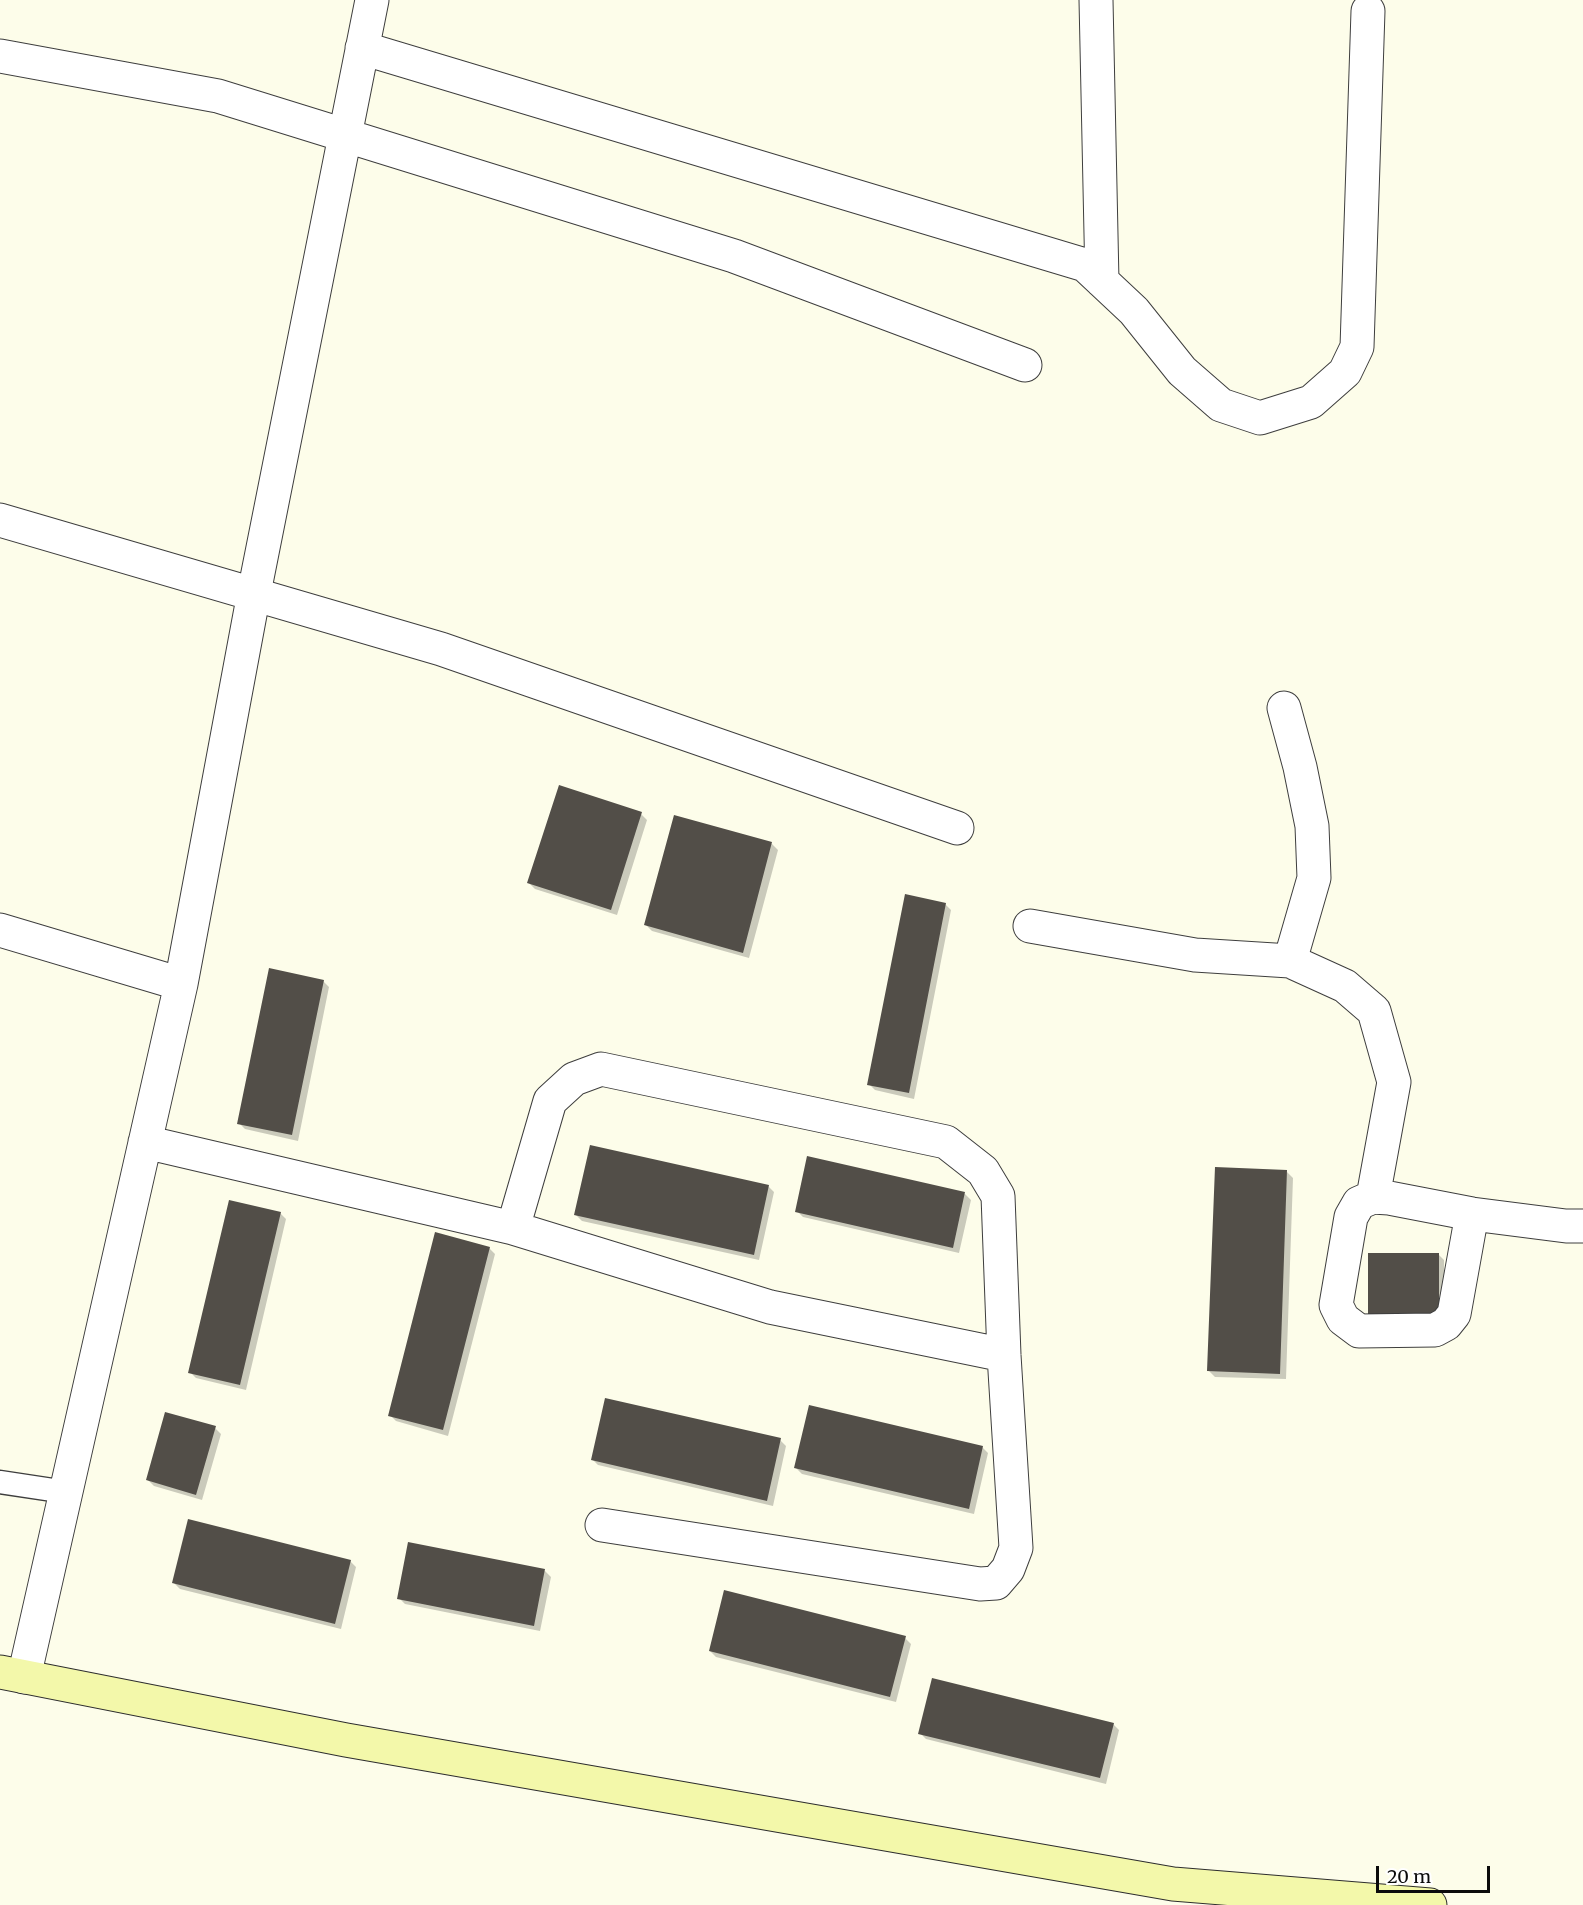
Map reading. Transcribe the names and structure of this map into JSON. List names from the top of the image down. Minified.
{"scale_bar":"20 m"}
